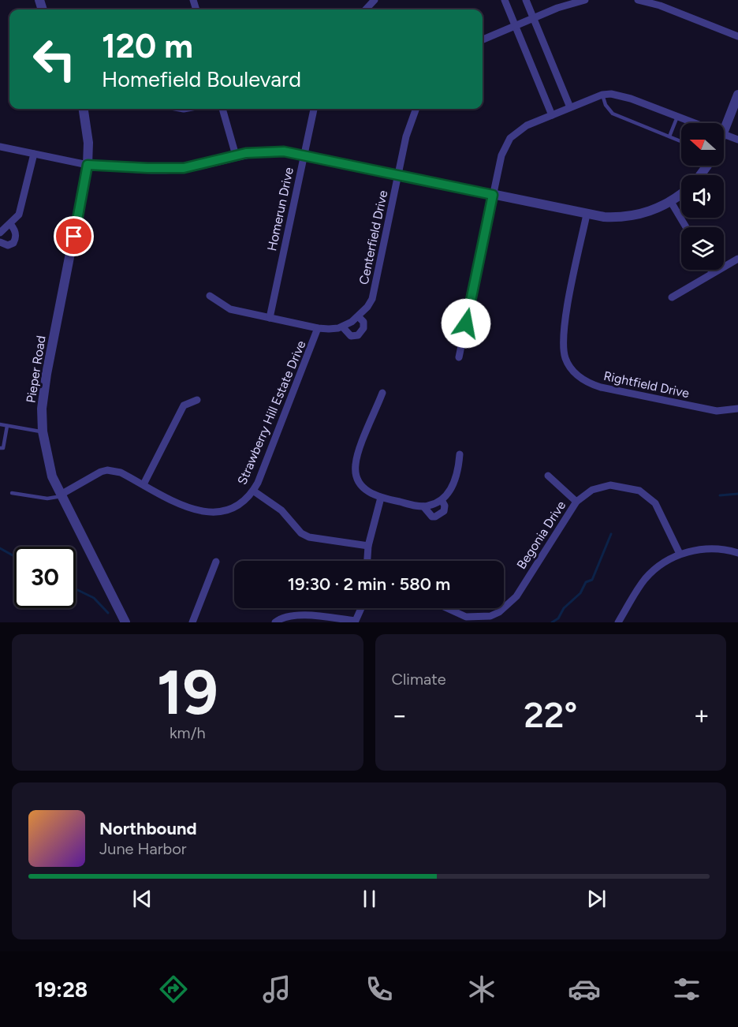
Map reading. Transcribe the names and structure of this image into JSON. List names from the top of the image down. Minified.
{"streets":{"street":["Homerun Drive","Centerfield Drive","Pieper Road","Rightfield Drive","Strawberry Hill Estate Drive","Begonia Drive"]},"crossings":[["Homerun Drive","Centerfield Drive"],["Centerfield Drive","Strawberry Hill Estate Drive"],["Pieper Road","Strawberry Hill Estate Drive"]],"north":"left","page":{"turn":["120 m","Homefield Boulevard"],"limit":"30","trip":"19:30 · 2 min · 580 m","tile":[["19","km/h"],"Climate"],"heat":["−","22°","+"],"song":["Northbound","June Harbor"],"tabs":"19:28"}}
